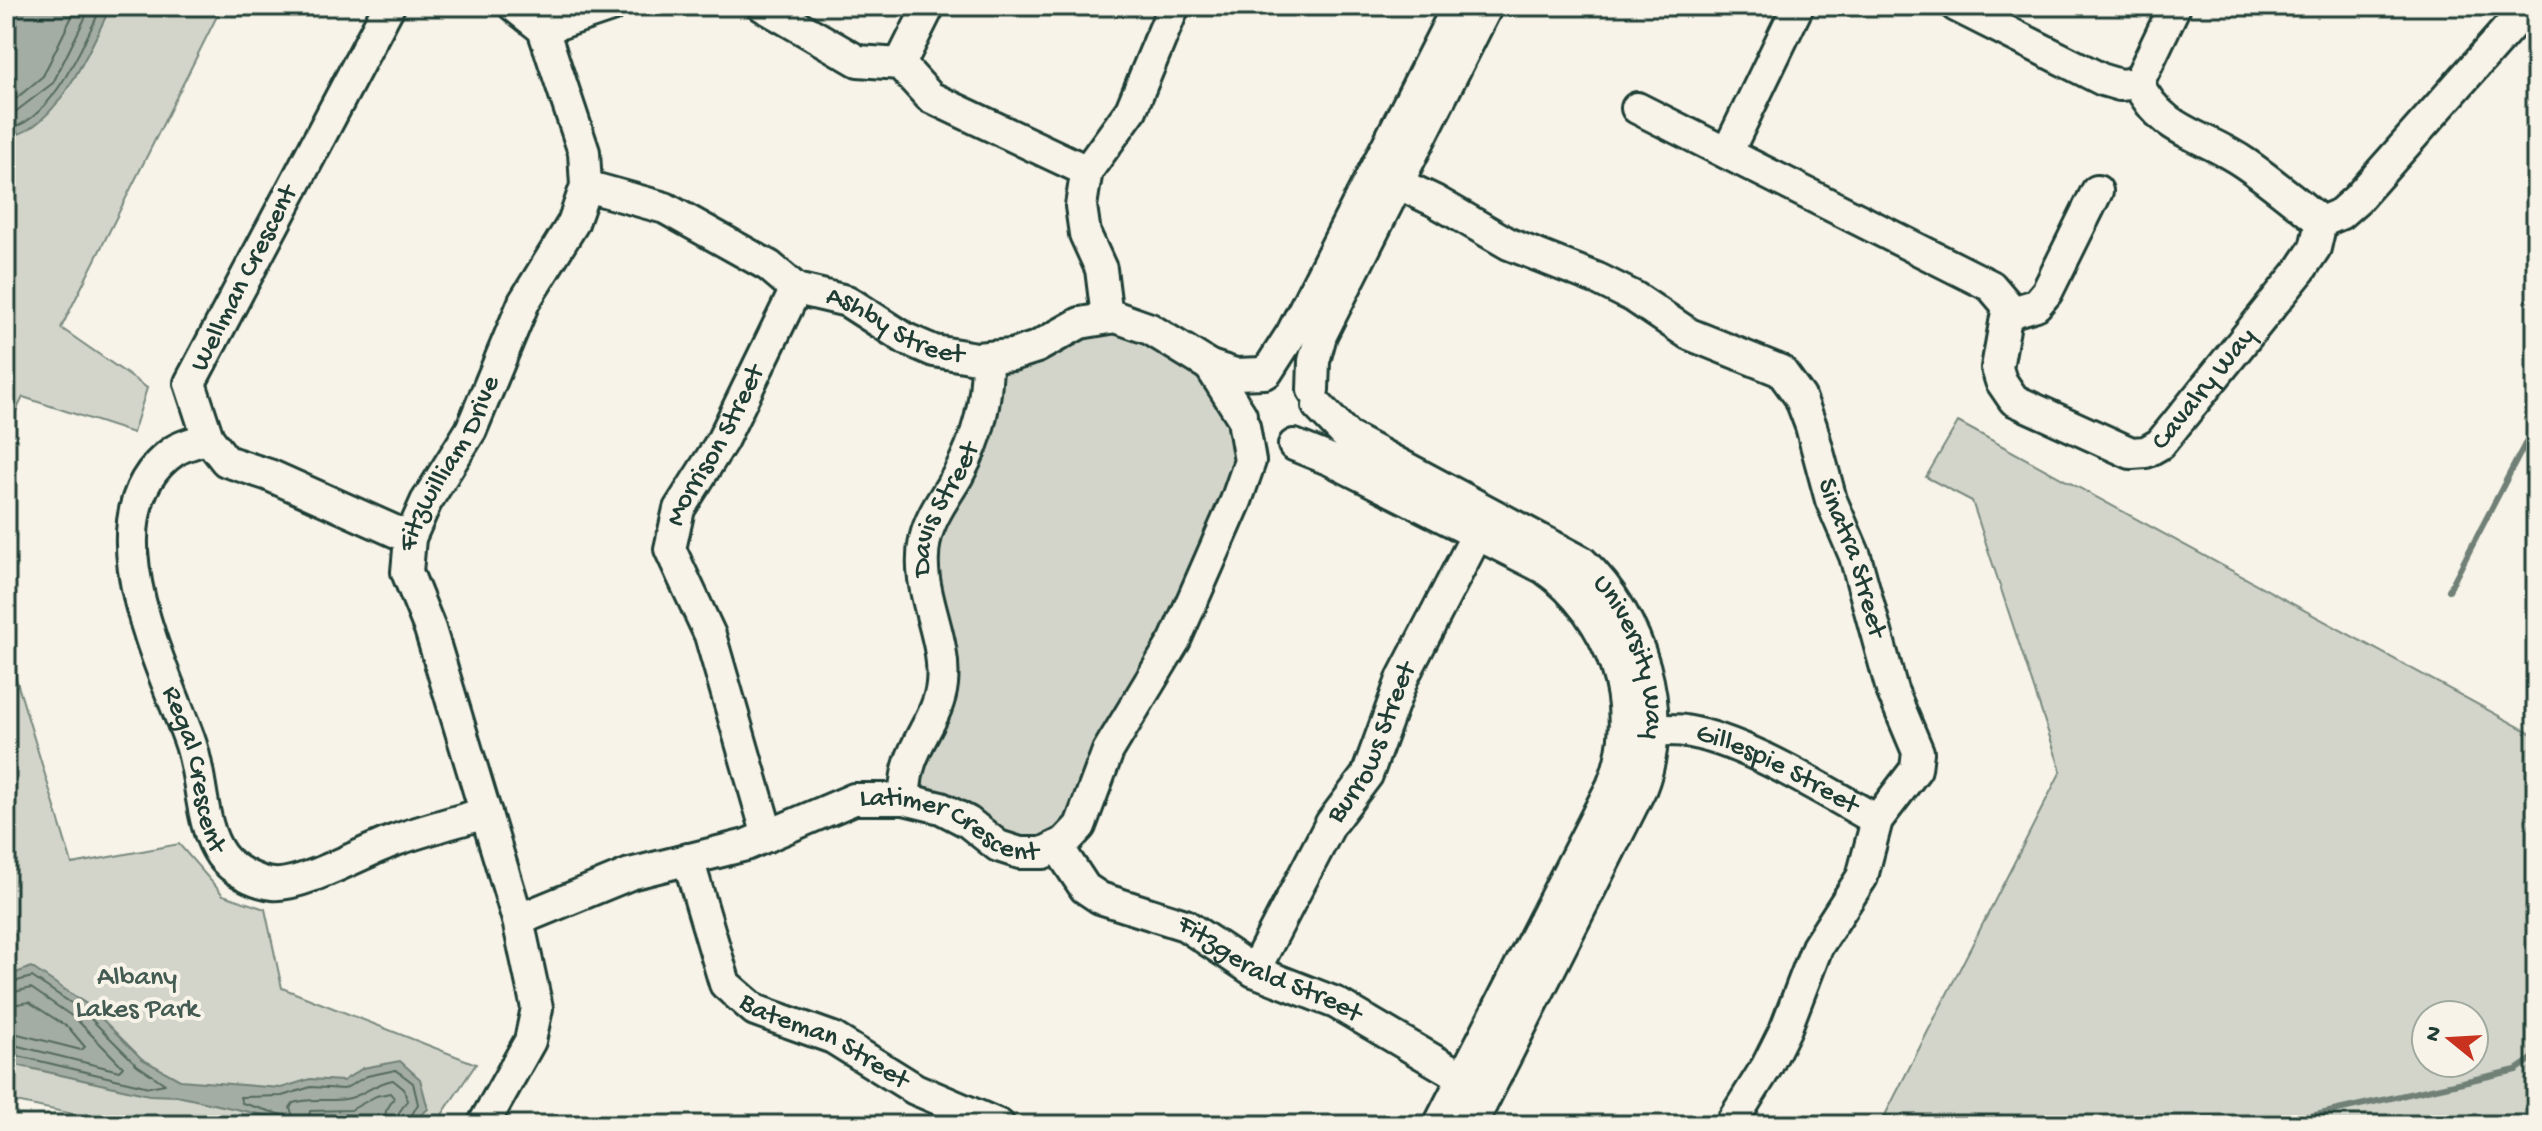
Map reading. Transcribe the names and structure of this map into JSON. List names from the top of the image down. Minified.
{"streets":{"street":["Wellman Crescent","Ashby Street","Cavalry Way","Morrison Street","Fitzwilliam Drive","Davis Street","Sinatra Street","University Way","Burrows Street","Regal Crescent","Gillespie Street","Latimer Crescent","Fitzgerald Street","Bateman Street"]},"crossings":[["Wellman Crescent","Fitzwilliam Drive"],["Wellman Crescent","Regal Crescent"],["Ashby Street","Morrison Street"],["Ashby Street","Fitzwilliam Drive"],["Ashby Street","Davis Street"],["Morrison Street","Latimer Crescent"],["Fitzwilliam Drive","Regal Crescent"],["Fitzwilliam Drive","Latimer Crescent"],["Davis Street","Latimer Crescent"],["Sinatra Street","Gillespie Street"],["University Way","Burrows Street"],["University Way","Gillespie Street"],["University Way","Latimer Crescent"],["University Way","Fitzgerald Street"],["Burrows Street","Fitzgerald Street"],["Latimer Crescent","Fitzgerald Street"],["Latimer Crescent","Bateman Street"]],"parks":["Albany Lakes Park"],"north":"left"}
